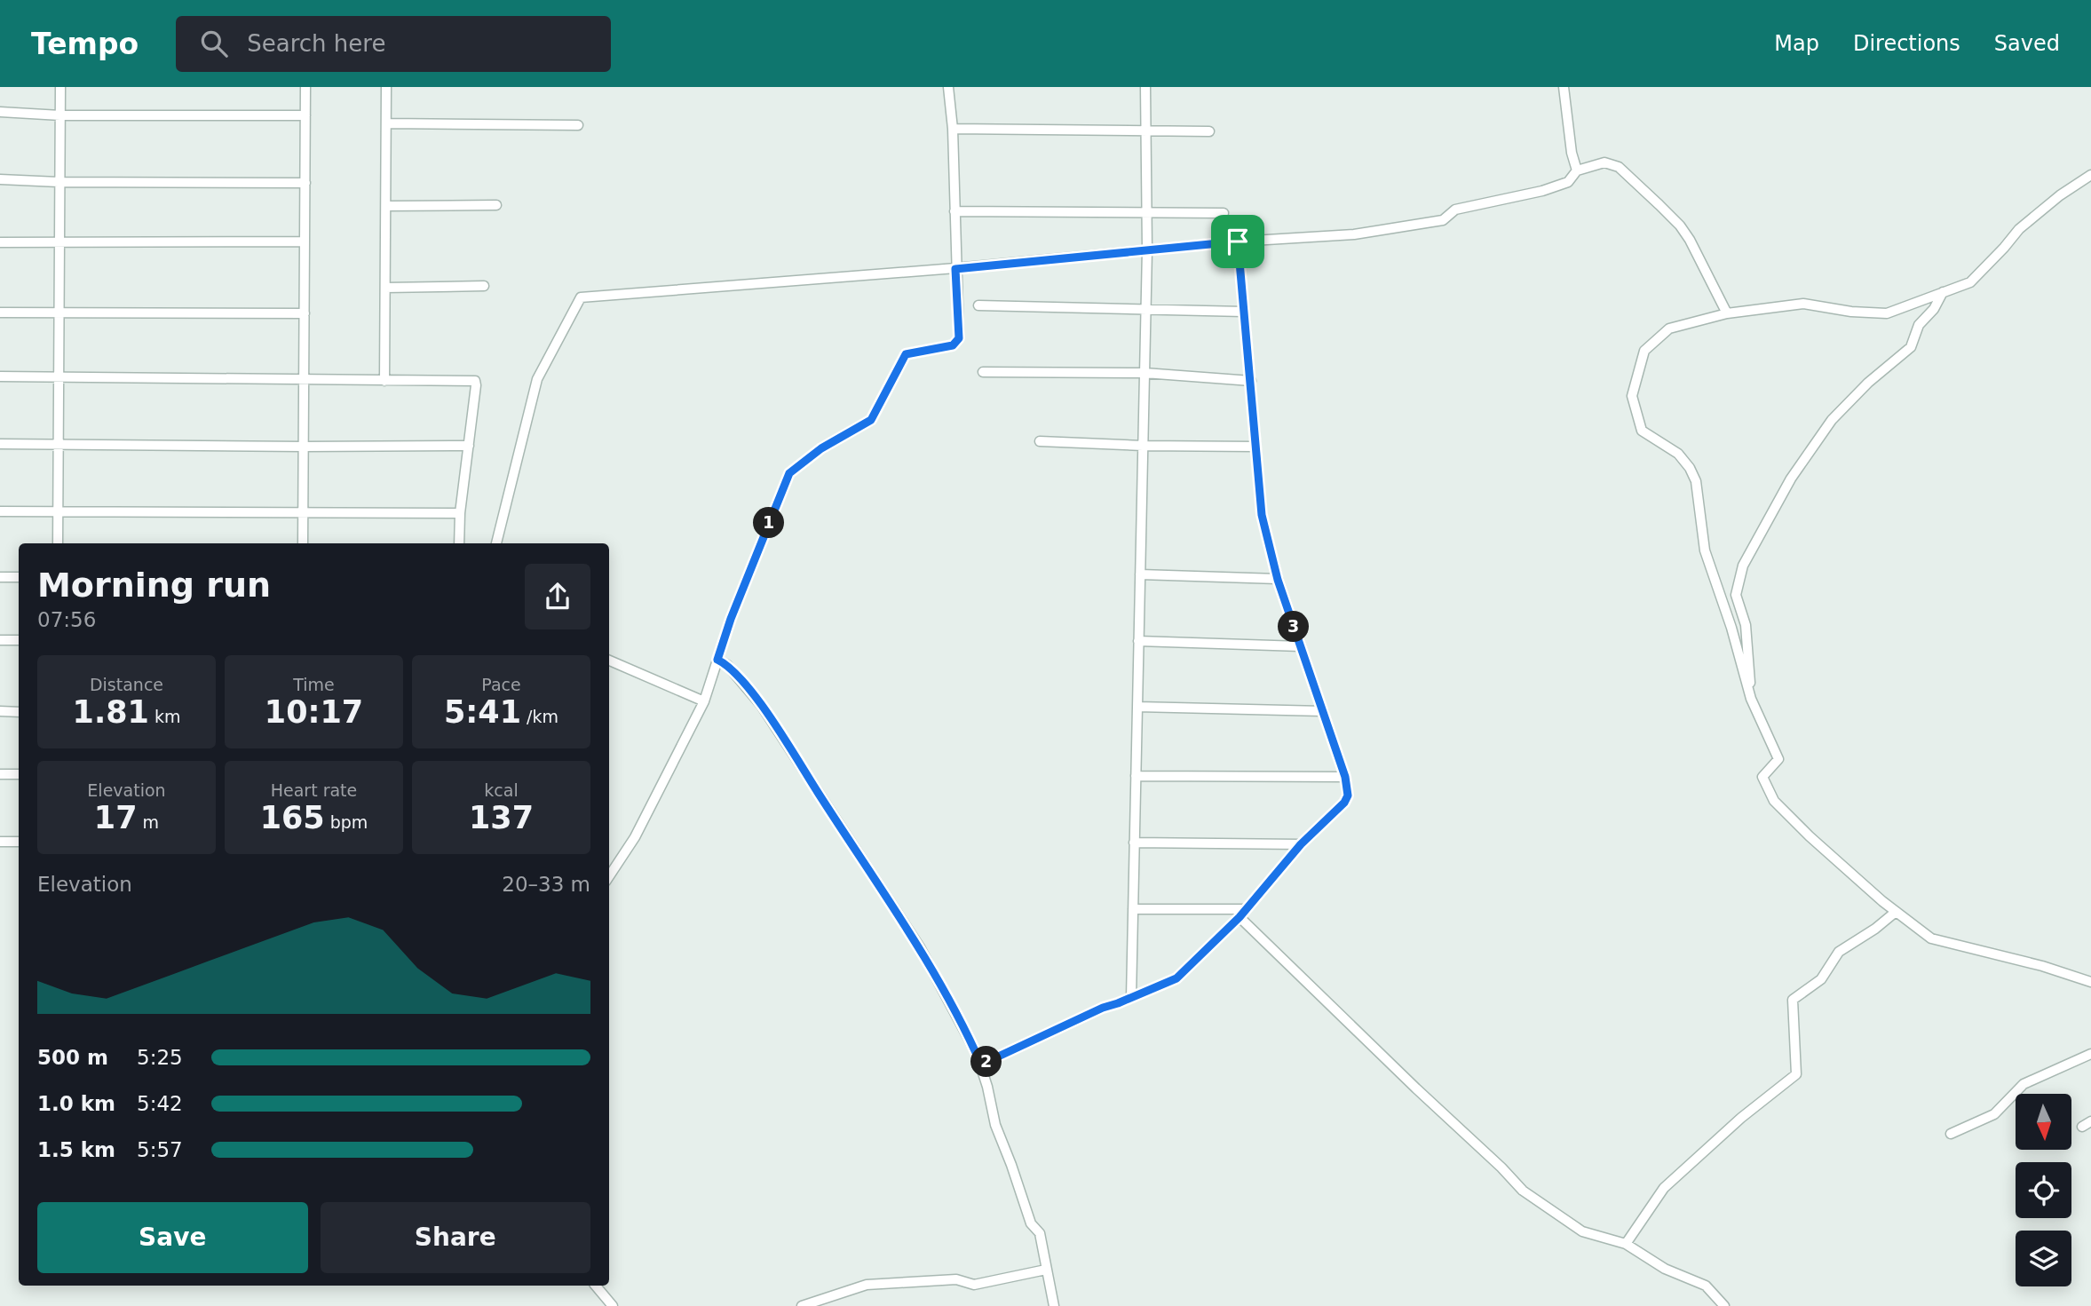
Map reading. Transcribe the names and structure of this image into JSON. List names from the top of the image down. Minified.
{"north":"bottom","page":{"header":"Tempo","search":"Search here","nav":["Map","Directions","Saved"],"pins":["1","3","2"],"heading":["Morning run","07:56"],"stats":[["Distance","1.81 km"],["Time","10:17"],["Pace","5:41 /km"],["Elevation","17 m"],["Heart rate","165 bpm"],["kcal","137"]],"chart":["Elevation","20–33 m"],"list":[{"name":"500 m","note":"5:25"},{"name":"1.0 km","note":"5:42"},{"name":"1.5 km","note":"5:57"}],"buttons":["Save","Share"]}}
